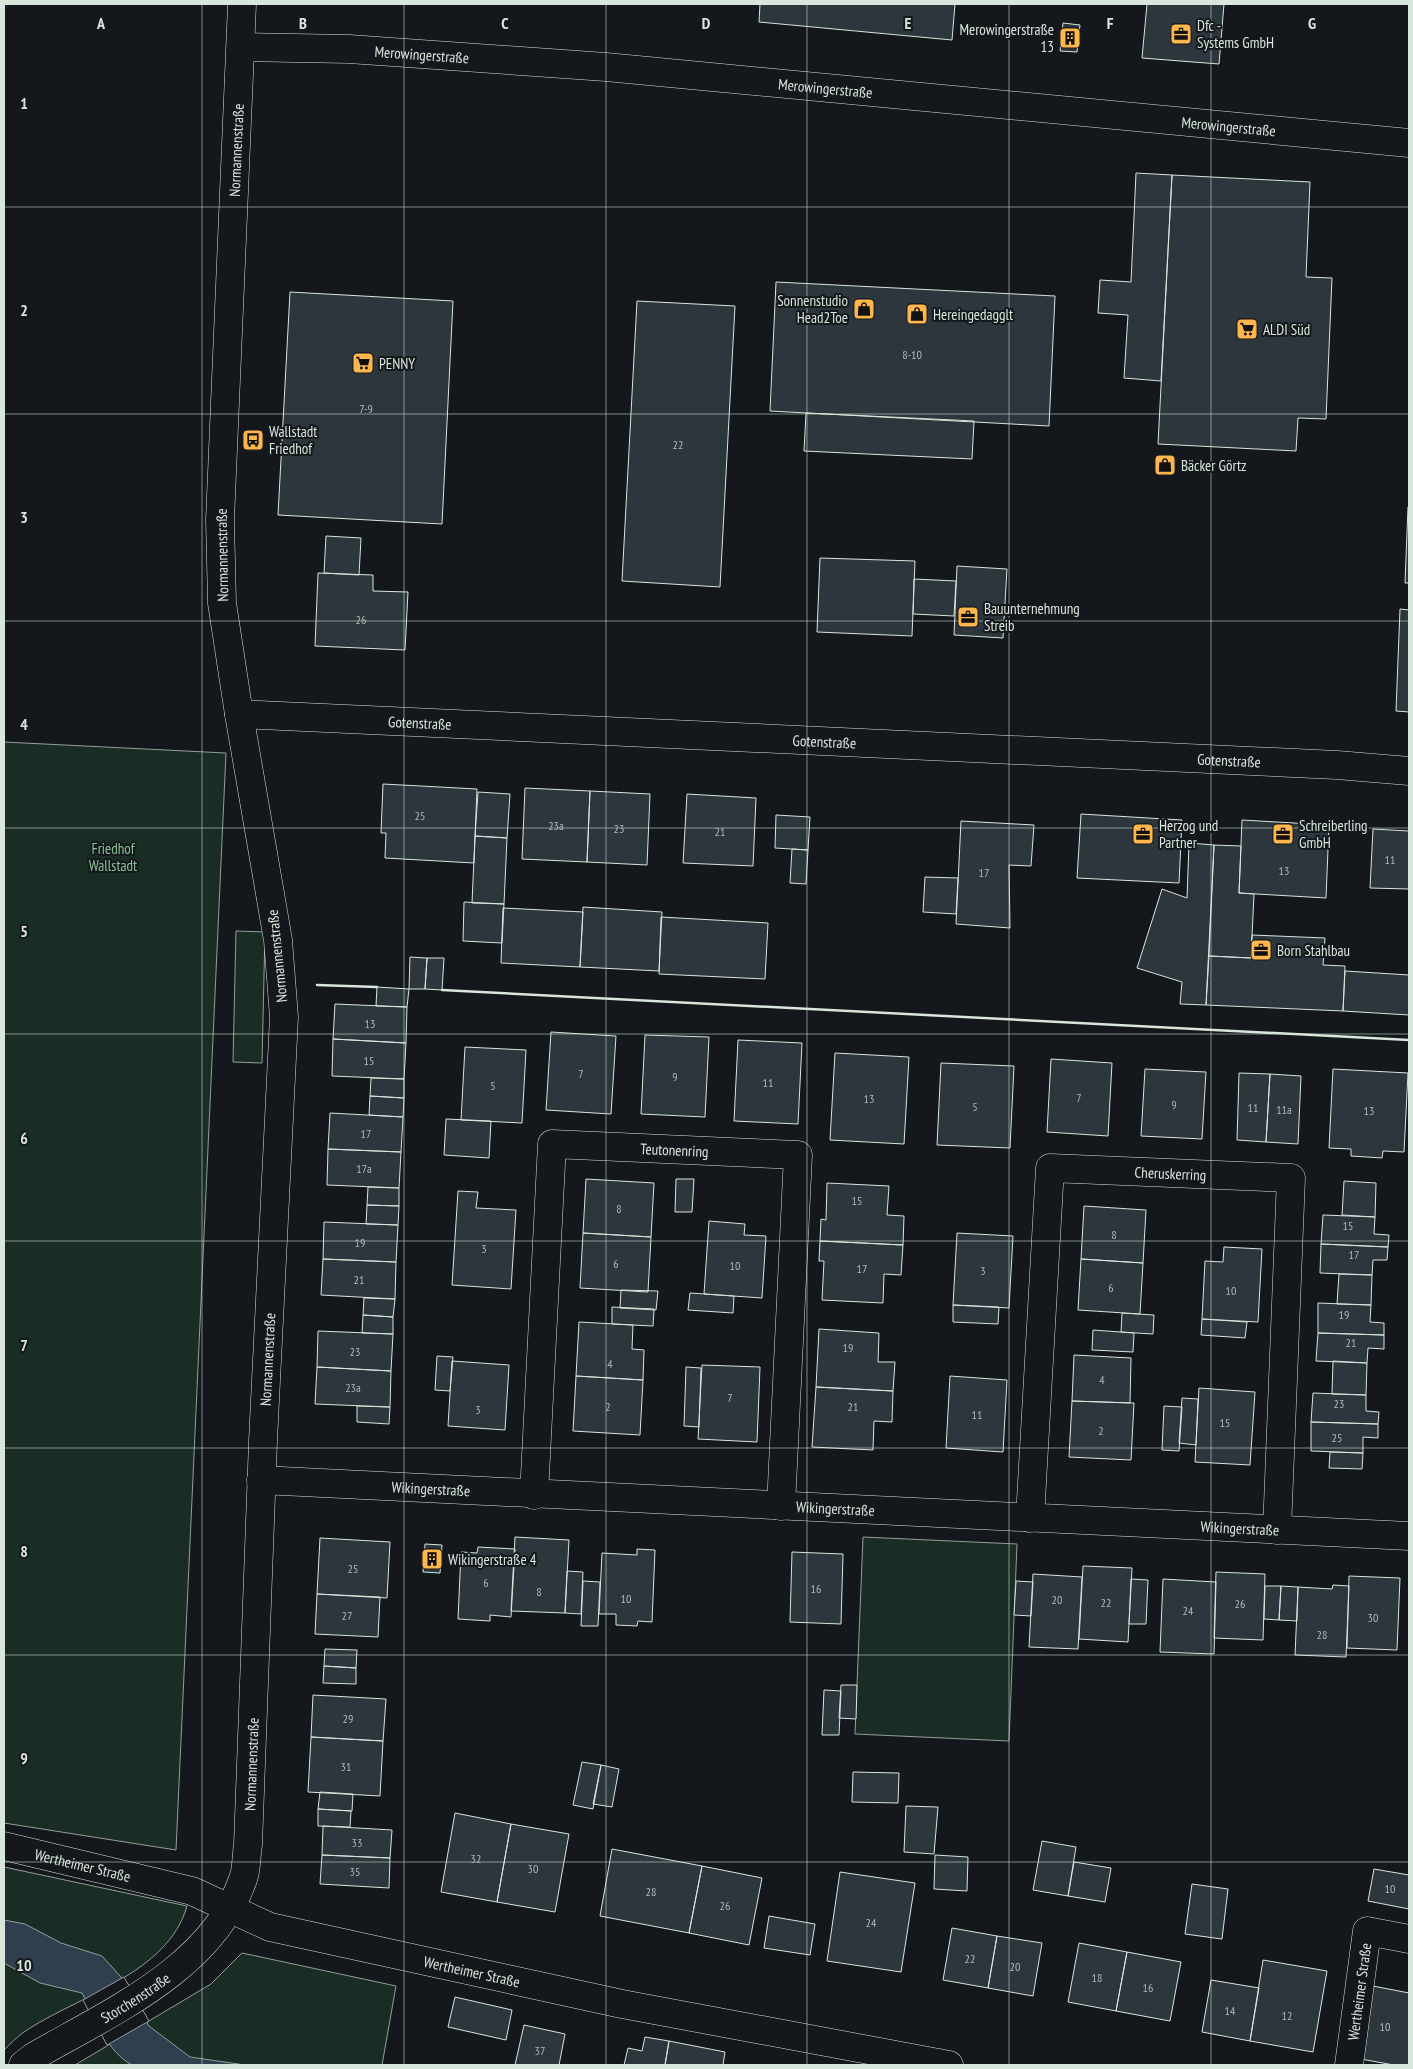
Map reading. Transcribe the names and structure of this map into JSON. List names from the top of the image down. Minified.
{"streets":{"street":["Merowingerstraße","Normannenstraße","Gotenstraße","Teutonenring","Cheruskerring","Wikingerstraße","Wertheimer Straße","Storchenstraße"]},"crossings":[["Merowingerstraße","Normannenstraße"],["Normannenstraße","Gotenstraße"],["Normannenstraße","Wikingerstraße"],["Normannenstraße","Wertheimer Straße"],["Normannenstraße","Storchenstraße"],["Teutonenring","Wikingerstraße"],["Cheruskerring","Wikingerstraße"],["Wertheimer Straße","Storchenstraße"]],"parks":["Friedhof Wallstadt"],"places":{"office":["Dfc - Systems GmbH","Bauunternehmung Streib","Herzog und Partner","Schreiberling GmbH","Born Stahlbau"],"building":["Merowingerstraße 13","Wikingerstraße 4"],"shop":["Sonnenstudio Head2Toe","Hereingedagglt","Bäcker Görtz"],"supermarket":["ALDI Süd","PENNY"],"bus stop":["Wallstadt Friedhof"]},"house_numbers":["8-10","7-9","22","26","25","23a","23","21","11","13","17","13","15","7","9","11","5","7","13","9","5","11","11a","13","17","17a","15","8","15","8","19","3","17","6","10","17","3","21","6","10","19","21","19","23","4","4","23a","7","23","2","21","3","11","15","2","25","25","6","16","8","10","20","22","26","24","27","30","28","29","31","33","32","30","35","10","28","26","24","22","20","18","16","14","12","10","37"],"grid":{"columns":["A","B","C","D","E","F","G"],"rows":["1","2","3","4","5","6","7","8","9","10"]}}
